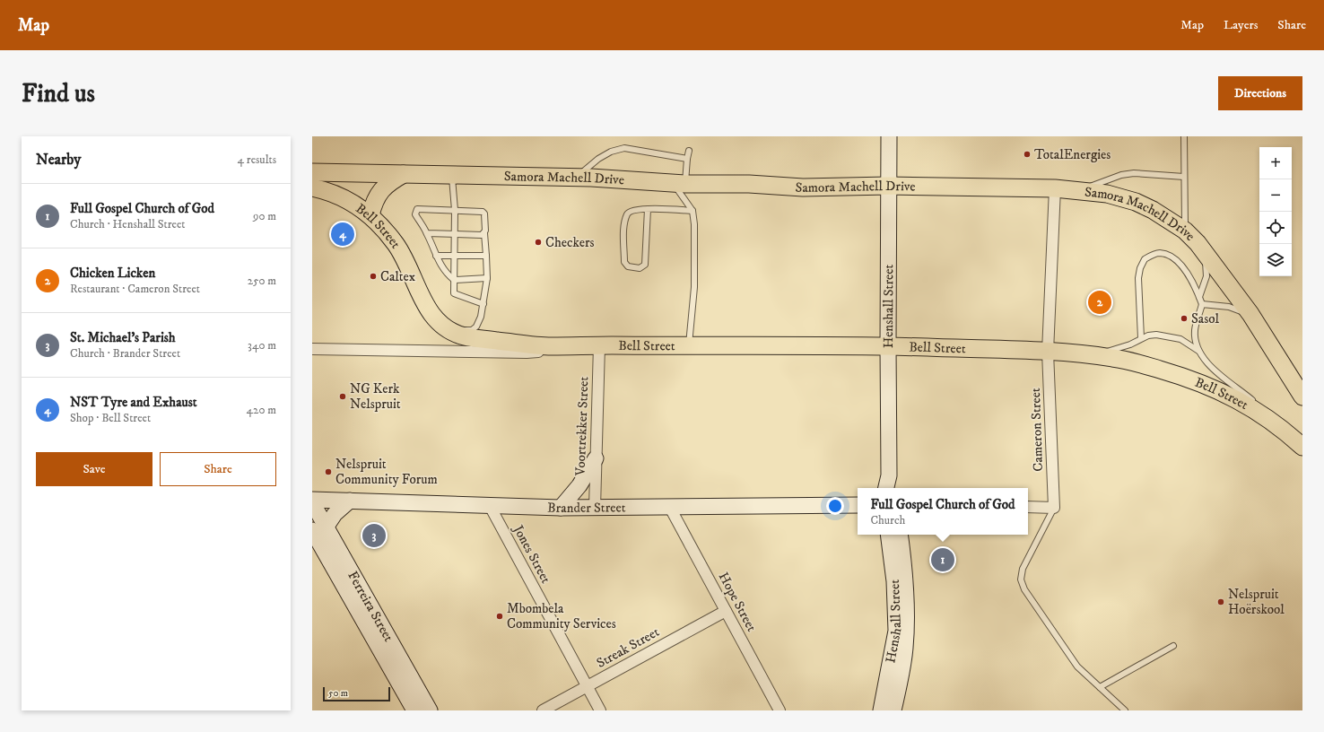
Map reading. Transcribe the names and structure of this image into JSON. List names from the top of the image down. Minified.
{"streets":{"main road":["Samora Machell Drive","Bell Street"],"street":["Henshall Street","Voortrekker Street","Cameron Street","Brander Street","Jones Street","Hope Street","Ferreira Street","Streak Street"]},"crossings":[["Samora Machell Drive","Henshall Street"],["Samora Machell Drive","Cameron Street"],["Bell Street","Henshall Street"],["Bell Street","Voortrekker Street"],["Bell Street","Cameron Street"],["Voortrekker Street","Brander Street"],["Brander Street","Jones Street"],["Brander Street","Hope Street"],["Brander Street","Ferreira Street"],["Jones Street","Streak Street"],["Hope Street","Streak Street"]],"places":["TotalEnergies","Checkers","Caltex","Sasol","NG Kerk Nelspruit","Nelspruit Community Forum","Nelspruit Hoërskool","Mbombela Community Services"],"scale_bar":"50 m","page":{"header":"Map","nav":["Map","Layers","Share"],"buttons":["Directions",["Save","Share"]],"title":"Find us","heading":["Nearby","4 results"],"map_buttons":["+","−"],"list":[{"mark":"1","name":"Full Gospel Church of God","note":"Church · Henshall Street","value":"90 m"},{"mark":"2","name":"Chicken Licken","note":"Restaurant · Cameron Street","value":"250 m"},{"mark":"3","name":"St. Michael's Parish","note":"Church · Brander Street","value":"340 m"},{"mark":"4","name":"NST Tyre and Exhaust","note":"Shop · Bell Street","value":"420 m"}],"pins":["4","2","3","1"],"popup":["Full Gospel Church of God","Church"],"scale":"50 m"}}
